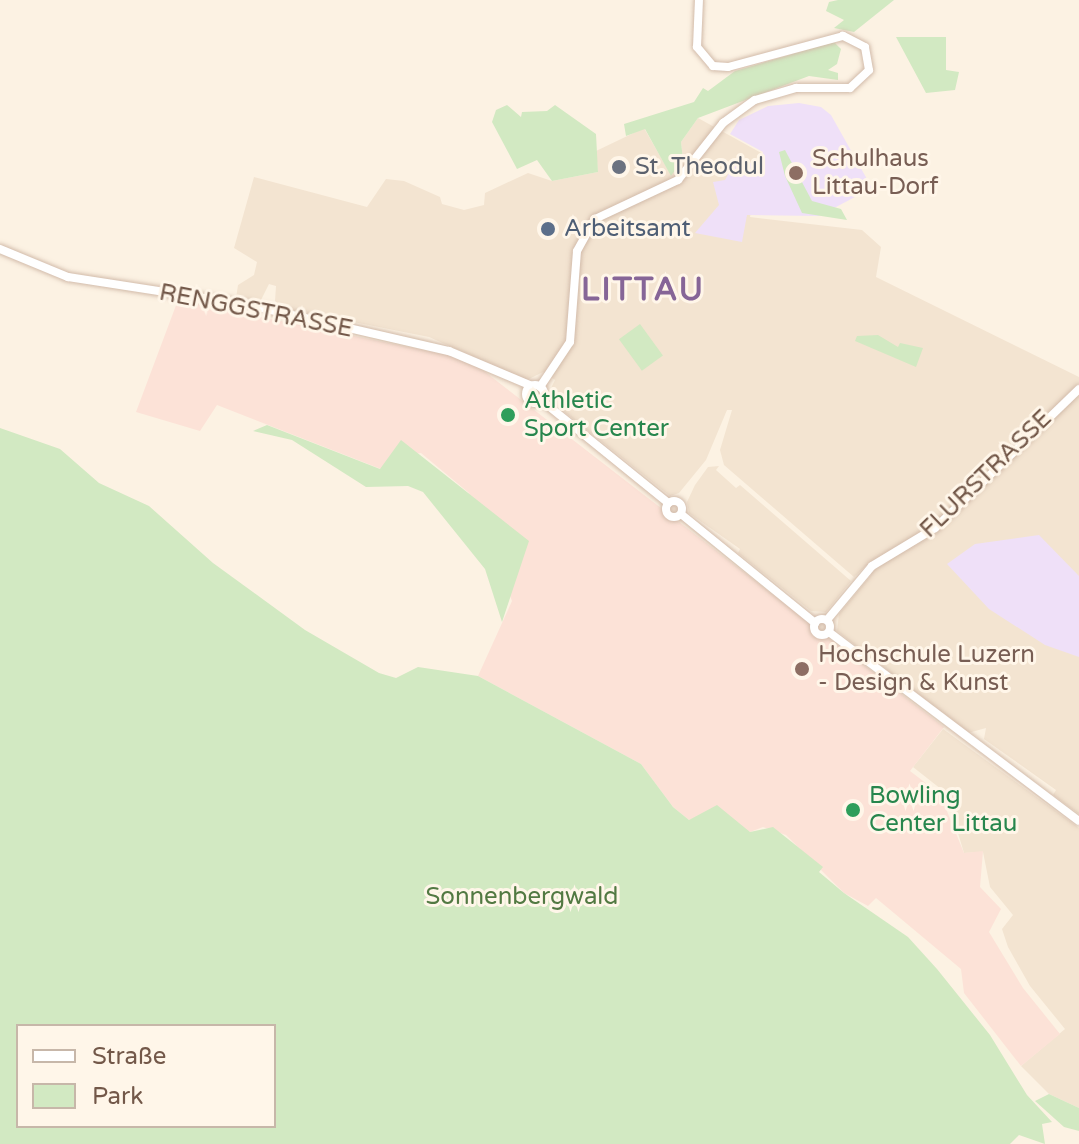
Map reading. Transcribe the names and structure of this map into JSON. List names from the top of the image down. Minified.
{"streets":{"main road":["RENGGSTRASSE","FLURSTRASSE"]},"districts":["LITTAU"],"parks":["Sonnenbergwald"],"places":["St. Theodul","Schulhaus Littau-Dorf","Arbeitsamt","Athletic Sport Center","Hochschule Luzern - Design & Kunst","Bowling Center Littau"],"legend":["Straße","Park"]}
